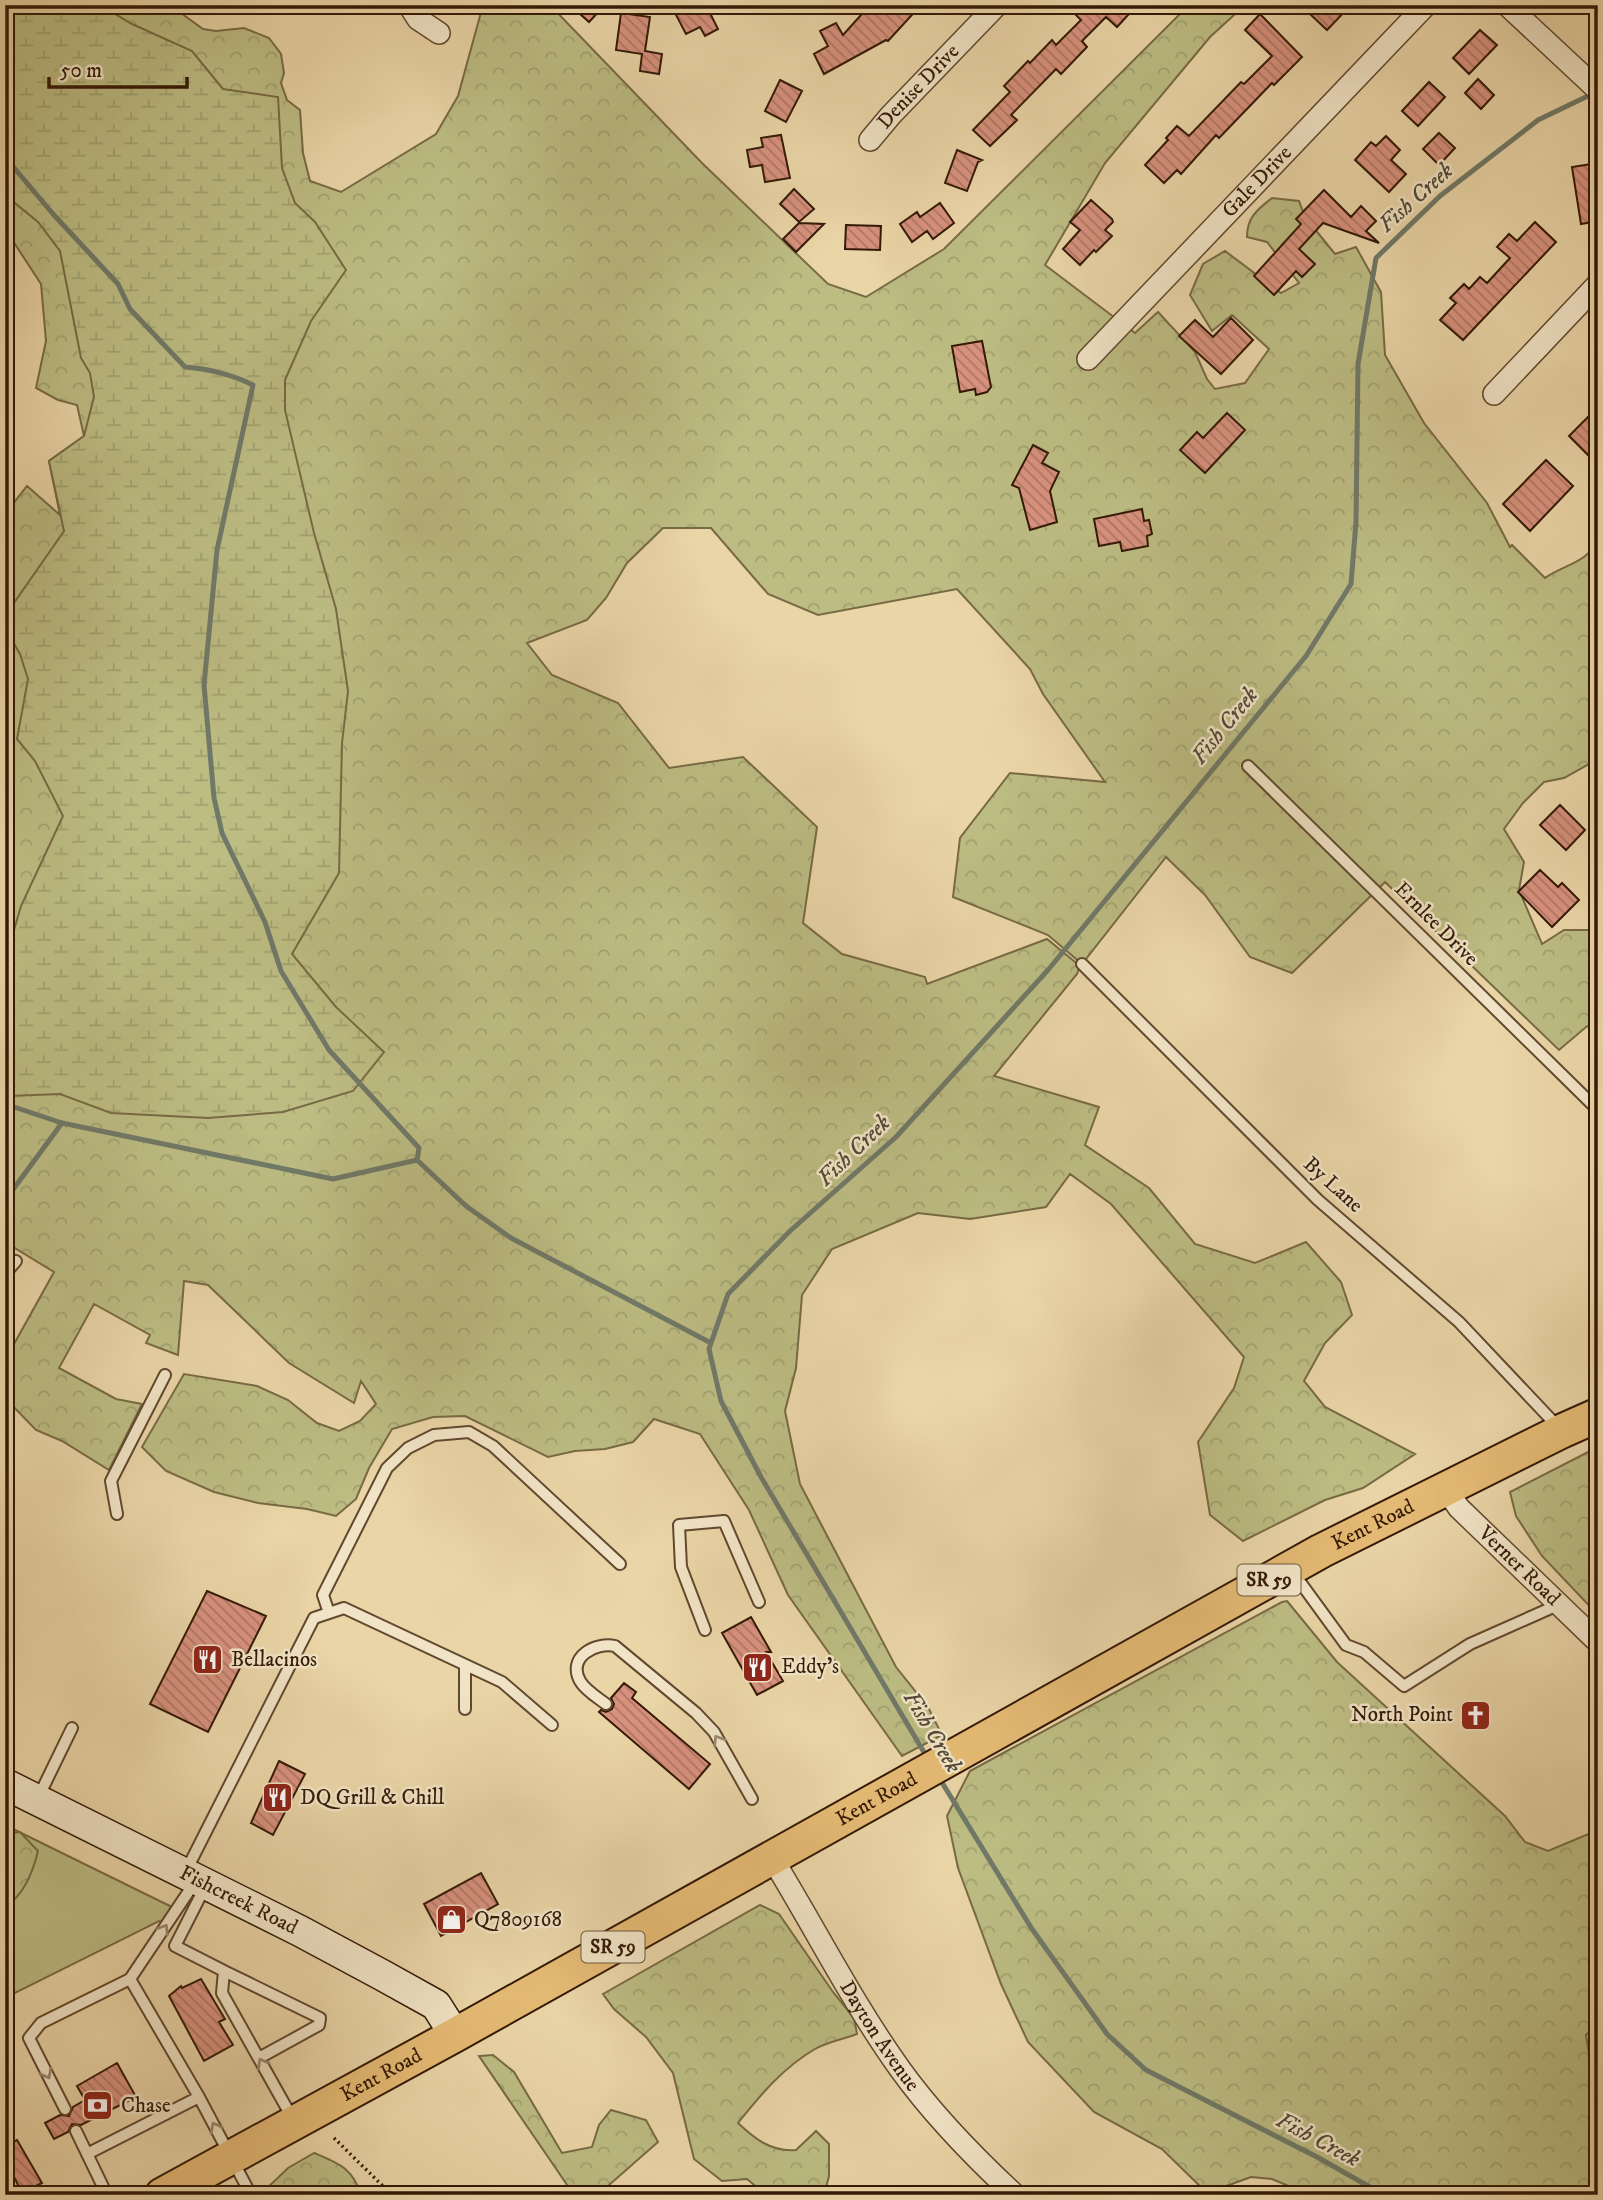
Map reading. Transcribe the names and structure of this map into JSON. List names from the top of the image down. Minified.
{"streets":{"main road":["Kent Road","SR 59","Fishcreek Road"],"street":["Denise Drive","Gale Drive","Verner Road","Dayton Avenue"],"lane":["Ernlee Drive","By Lane"]},"crossings":[["By Lane","Kent Road"],["Kent Road","Verner Road"],["Kent Road","Fishcreek Road"],["Kent Road","Dayton Avenue"]],"water":["Fish Creek"],"places":{"restaurant":["Bellacinos","Eddy's","DQ Grill & Chill"],"church":["North Point"],"shop":["Q7809168"],"bank":["Chase"]},"scale_bar":"50 m"}
